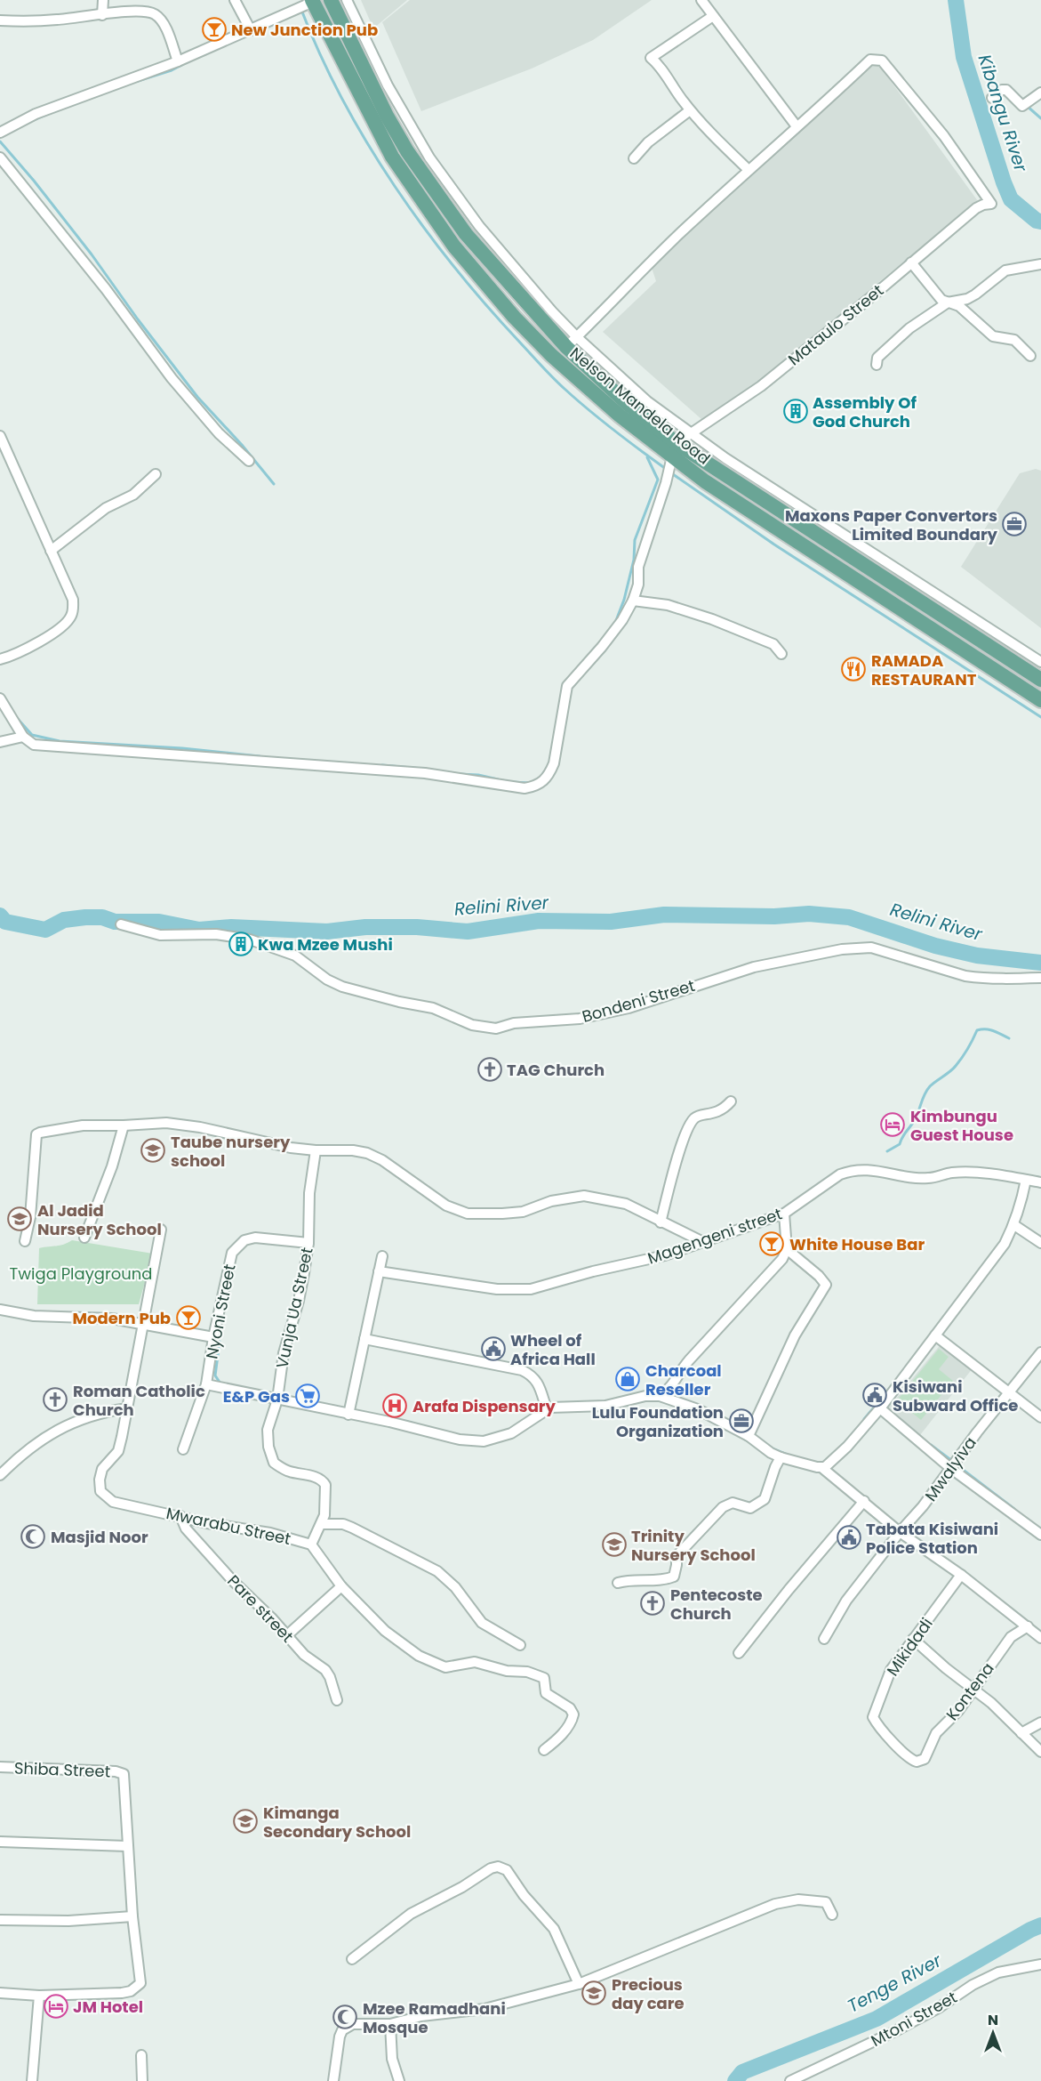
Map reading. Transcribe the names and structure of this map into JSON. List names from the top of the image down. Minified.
{"streets":{"main road":["Nelson Mandela Road"],"street":["Mataulo Street","Bondeni Street","Magengeni street","Vunja Ua Street","Nyoni Street","Mwalyiva","Mwarabu Street","Pare street","Mikidadi","Kontena","Shiba Street","Mtoni Street"]},"crossings":[["Mataulo Street","Nelson Mandela Road"],["Vunja Ua Street","Nyoni Street"],["Mwarabu Street","Pare street"],["Mikidadi","Kontena"]],"water":["Kibangu River","Relini River","Tenge River"],"parks":["Twiga Playground"],"places":{"bar":["New Junction Pub","White House Bar","Modern Pub"],"building":["Assembly Of God Church","Kwa Mzee Mushi"],"office":["Maxons Paper Convertors Limited Boundary","Lulu Foundation Organization"],"restaurant":["RAMADA RESTAURANT"],"church":["TAG Church","Roman Catholic Church","Pentecoste Church"],"hotel":["Kimbungu Guest House","JM Hotel"],"school or university":["Taube nursery school","Al Jadid Nursery School","Trinity Nursery School","Kimanga Secondary School","Precious day care"],"public building":["Wheel of Africa Hall","Kisiwani Subward Office","Tabata Kisiwani Police Station"],"shop":["Charcoal Reseller"],"supermarket":["E&P Gas"],"hospital":["Arafa Dispensary"],"mosque":["Masjid Noor","Mzee Ramadhani Mosque"]},"north":"top"}
